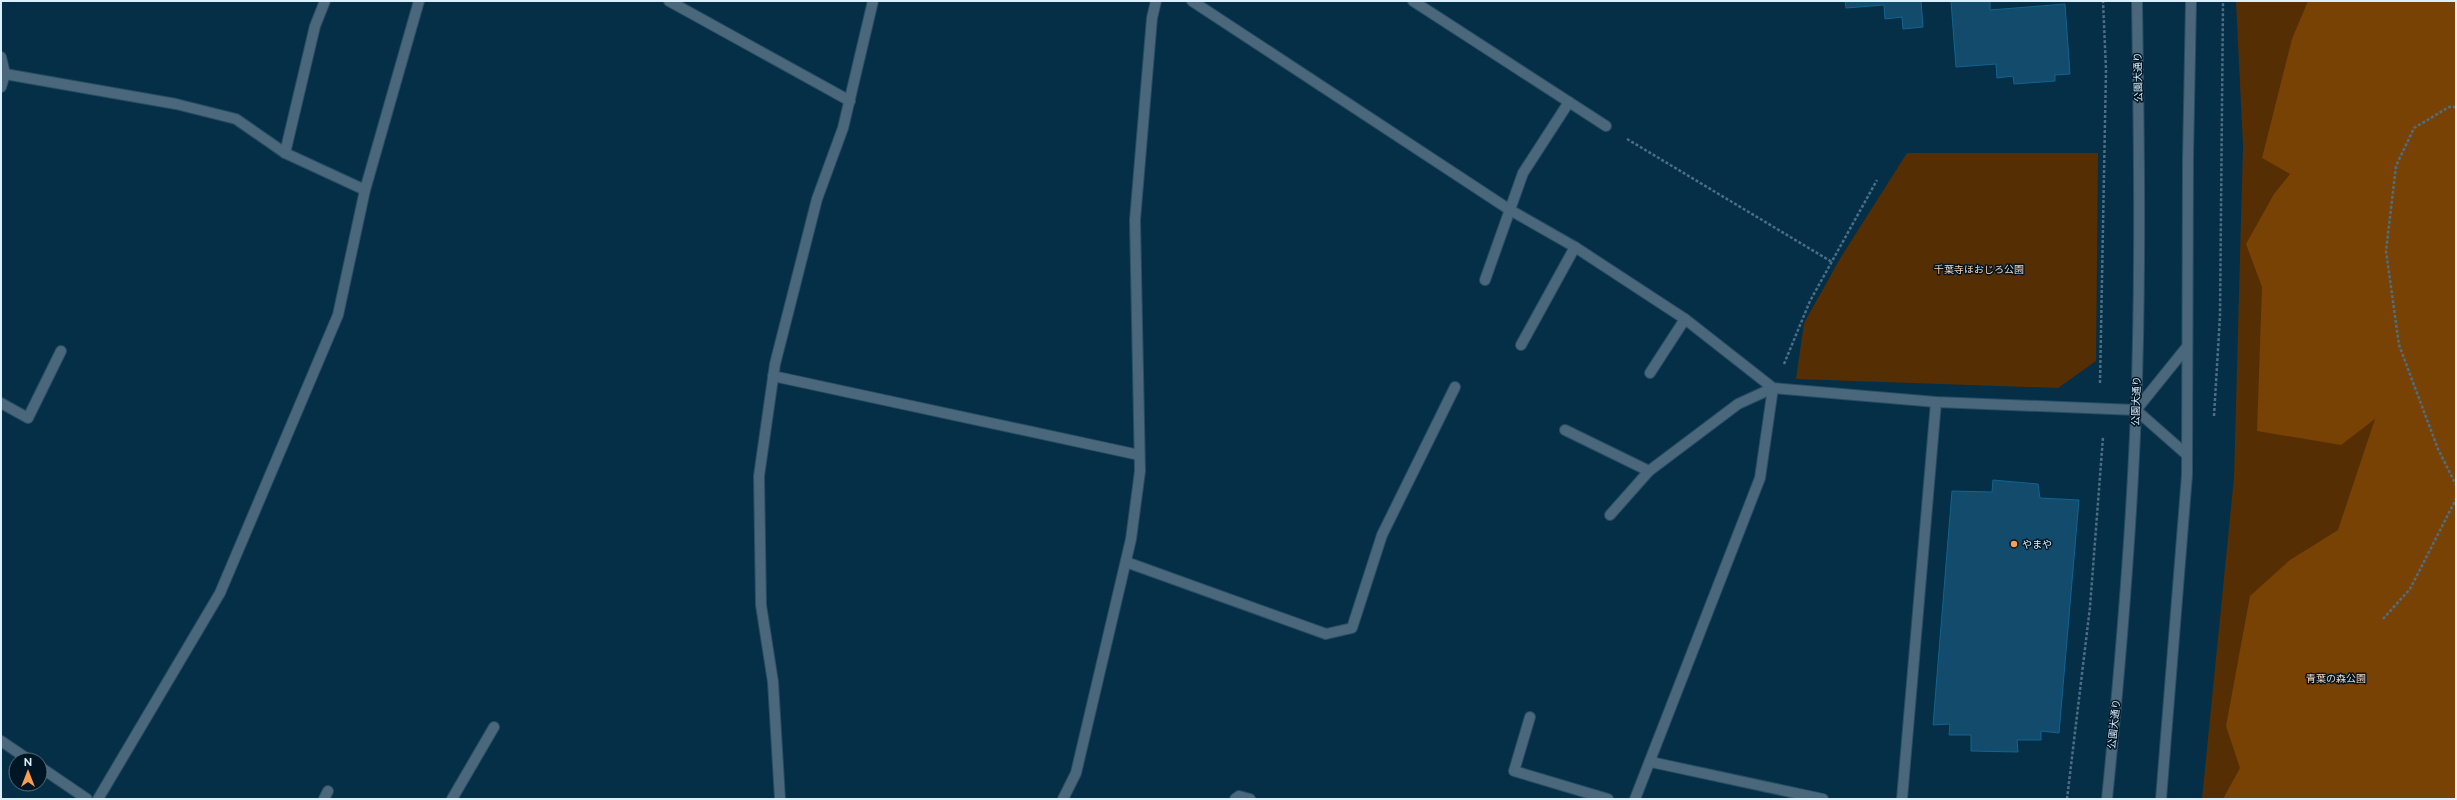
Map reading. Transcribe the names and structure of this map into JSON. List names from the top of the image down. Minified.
{"streets":{"street":["公園大通り"]},"parks":["千葉寺ほおじろ公園","青葉の森公園"],"places":["やまや"],"north":"top"}
